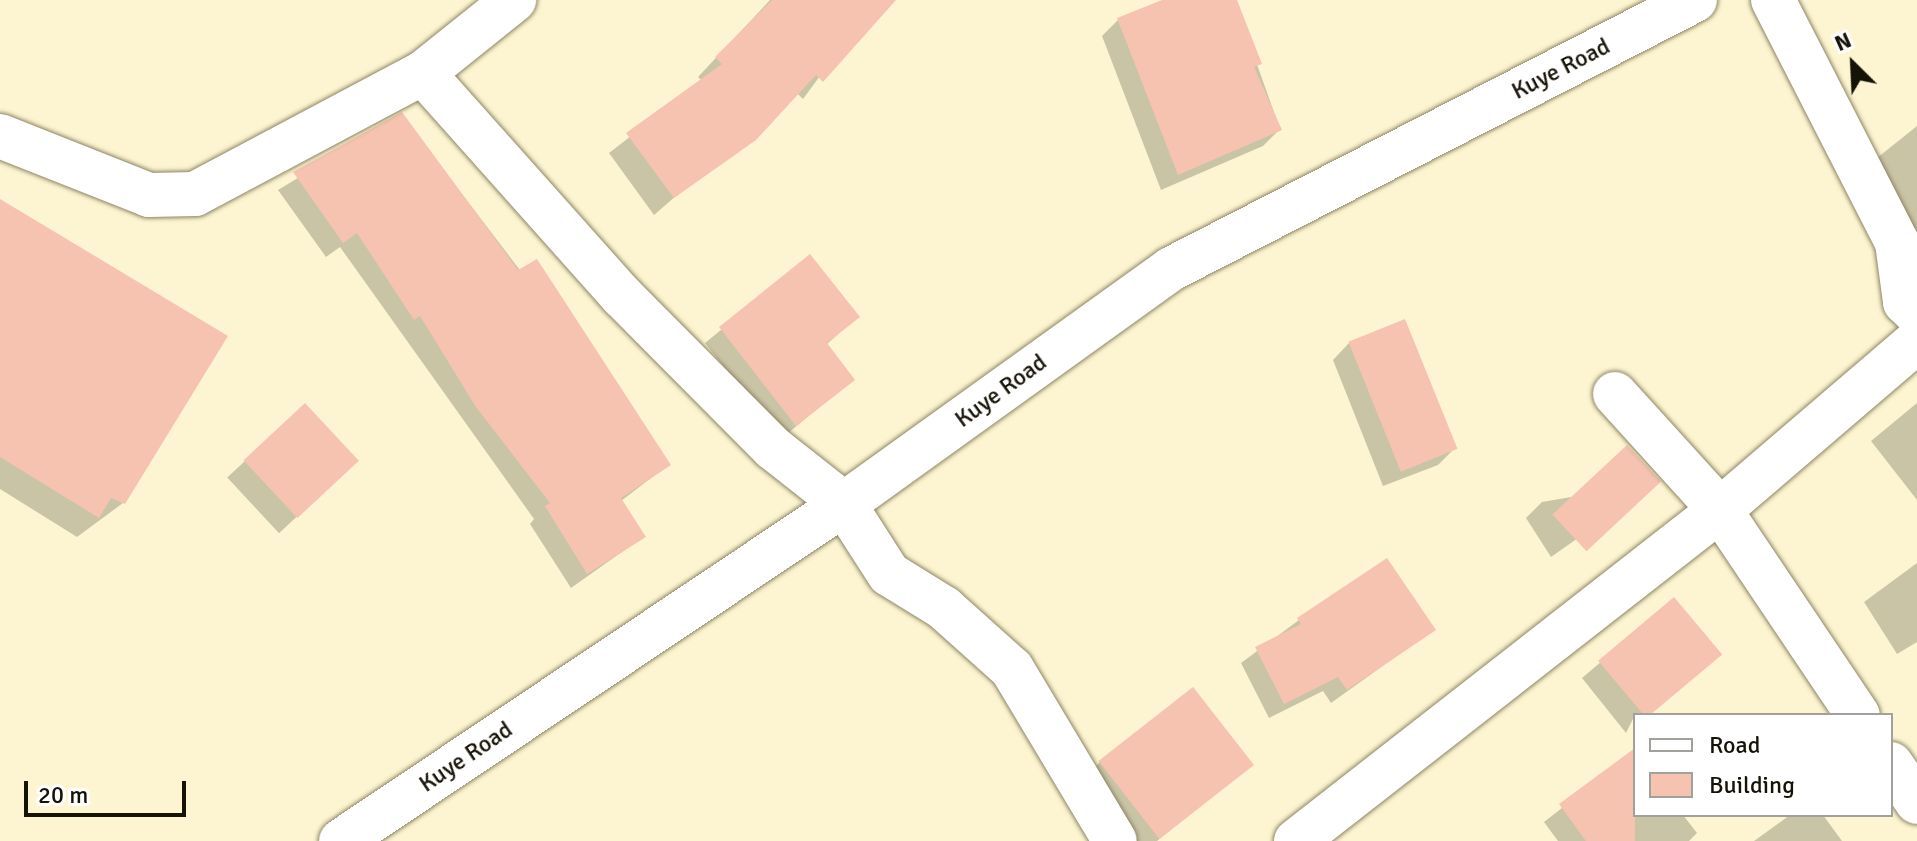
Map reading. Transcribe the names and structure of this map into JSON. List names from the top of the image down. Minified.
{"streets":{"street":["Kuye Road"]},"legend":["Road","Building"],"scale_bar":"20 m","north":"top left"}
